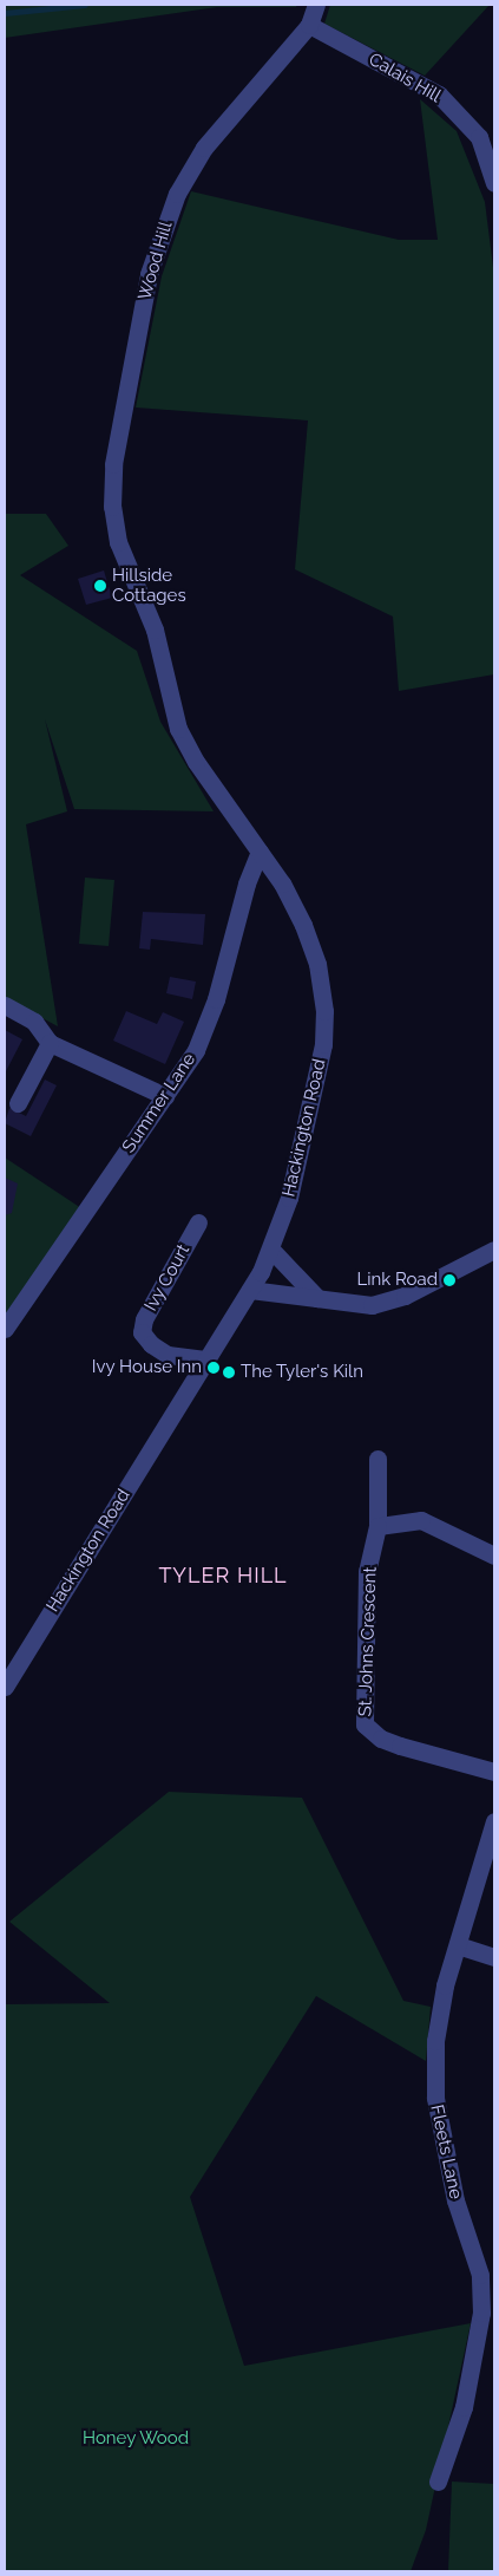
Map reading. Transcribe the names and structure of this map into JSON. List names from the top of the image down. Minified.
{"streets":{"street":["Calais Hill","Wood Hill","Summer Lane","Hackington Road","Ivy Court","St. Johns Crescent","Fleets Lane"]},"crossings":[["Calais Hill","Wood Hill"],["Wood Hill","Hackington Road"],["Summer Lane","Hackington Road"],["Hackington Road","Ivy Court"]],"districts":["TYLER HILL"],"parks":["Honey Wood"],"places":["Hillside Cottages","Link Road","Ivy House Inn","The Tyler's Kiln"]}
